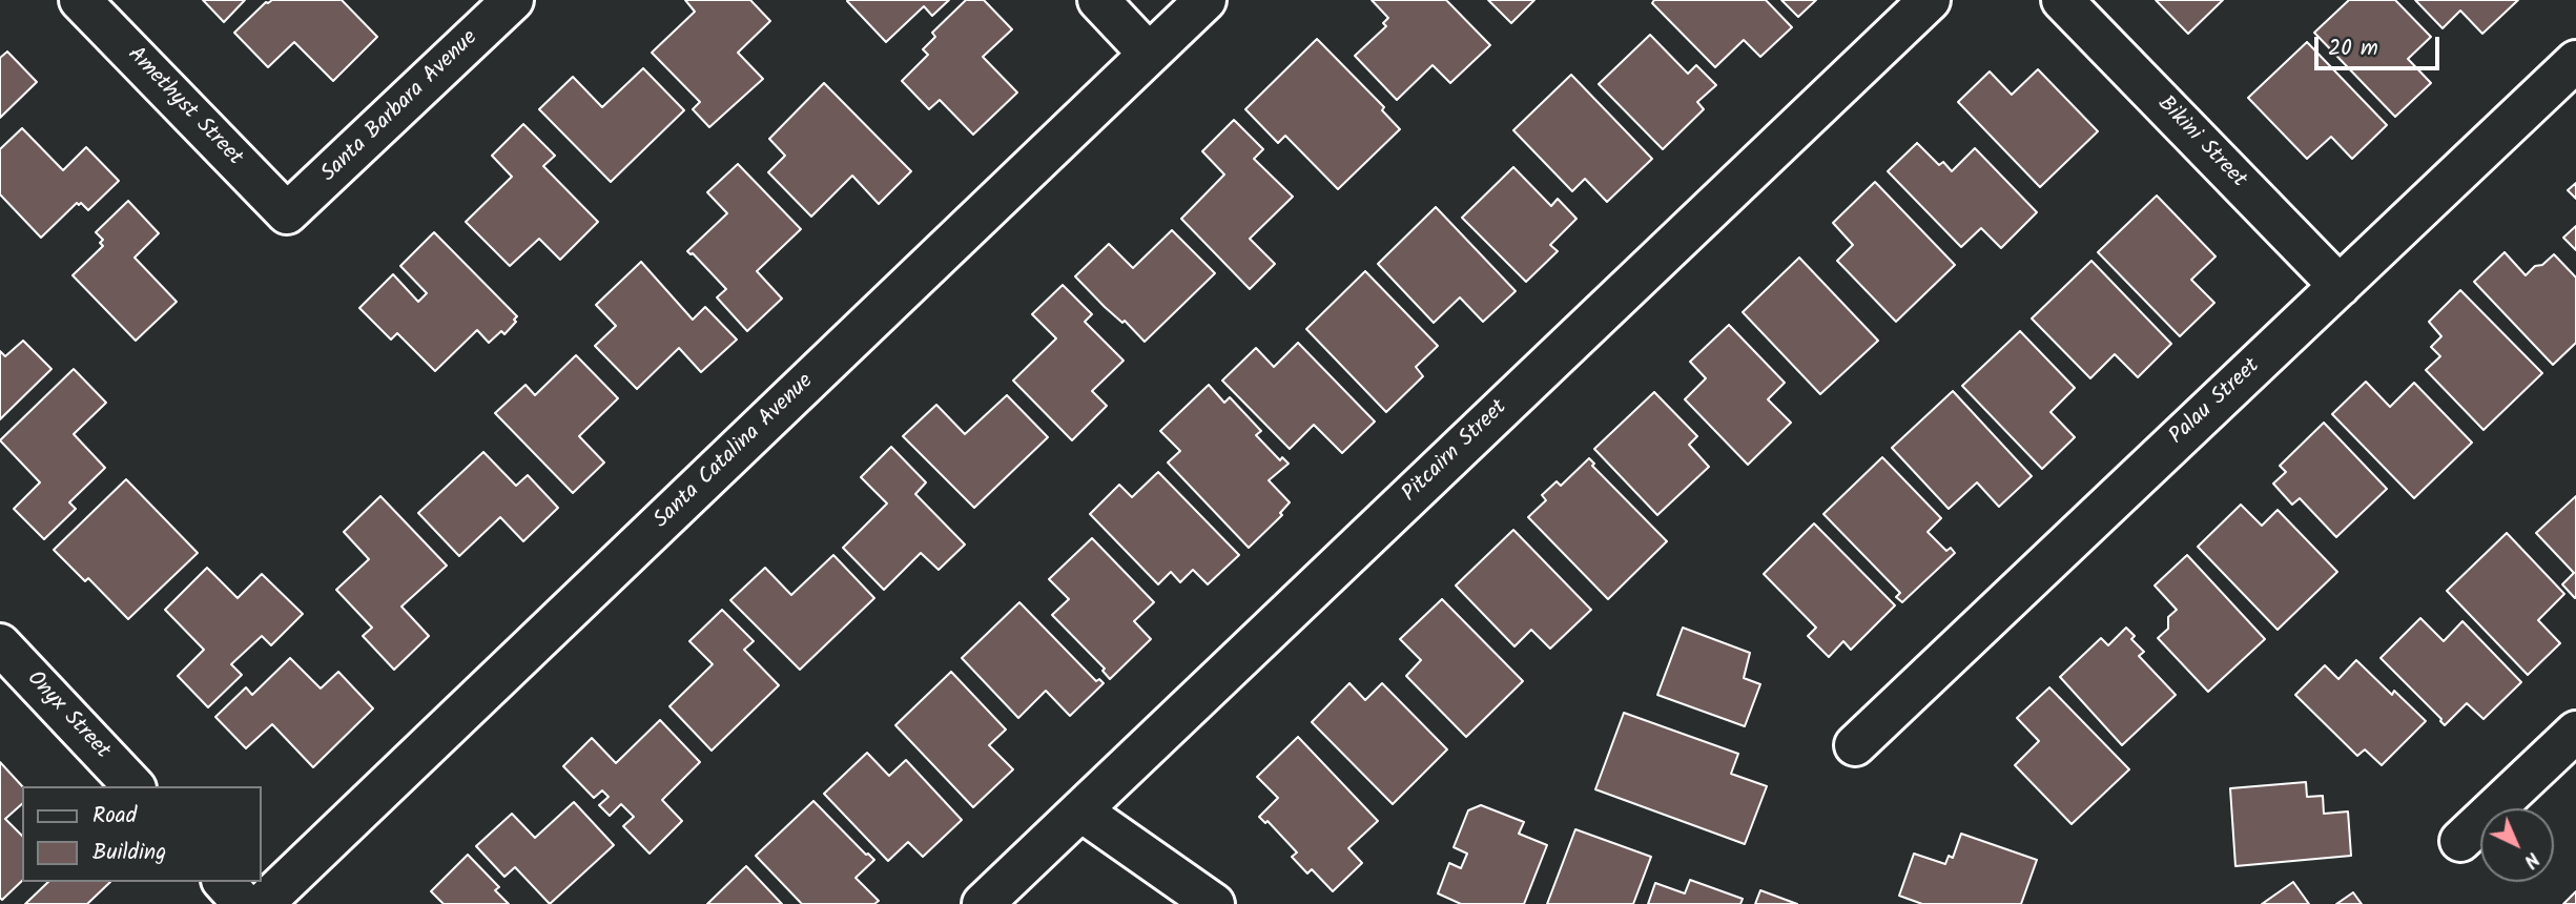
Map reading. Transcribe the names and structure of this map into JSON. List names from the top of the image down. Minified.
{"streets":{"street":["Amethyst Street","Santa Barbara Avenue","Bikini Street","Palau Street","Santa Catalina Avenue","Pitcairn Street","Onyx Street"]},"crossings":[["Amethyst Street","Santa Barbara Avenue"],["Bikini Street","Palau Street"]],"legend":["Road","Building"],"scale_bar":"20 m","north":"bottom right"}
